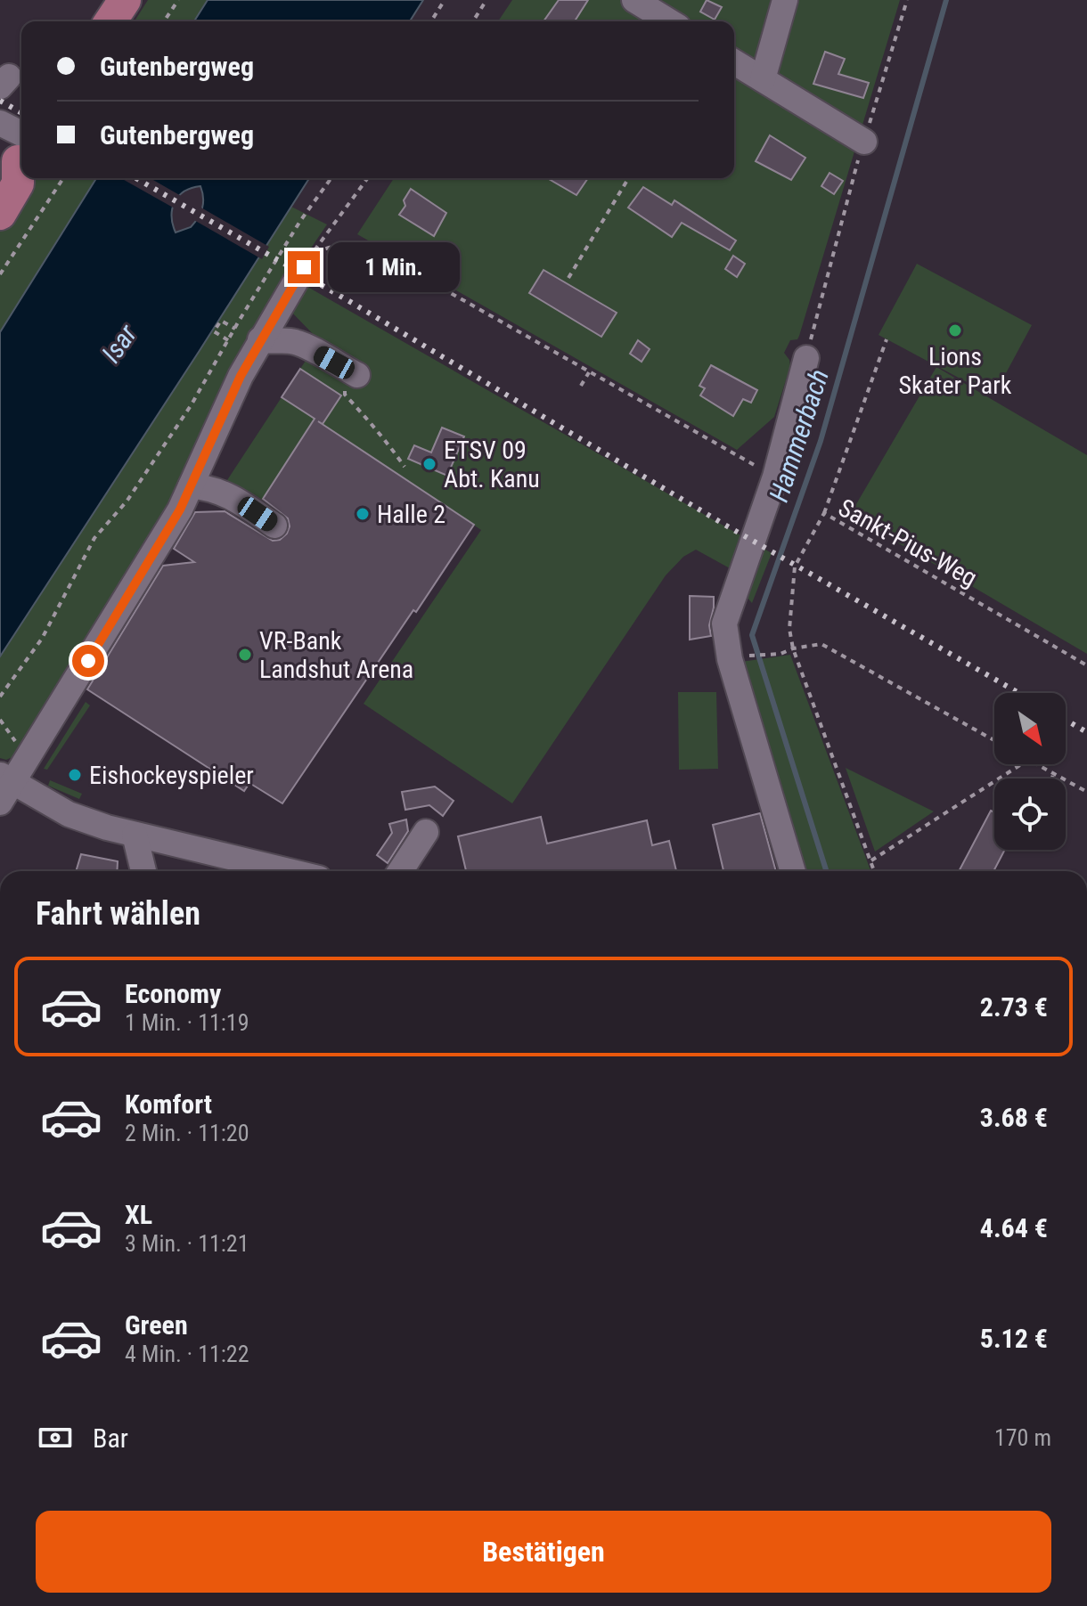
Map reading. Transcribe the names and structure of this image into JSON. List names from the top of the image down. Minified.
{"streets":{"path":["Sankt-Pius-Weg"]},"water":["Isar","Hammerbach"],"places":["Lions Skater Park","ETSV 09 Abt. Kanu","Halle 2","VR-Bank Landshut Arena","Eishockeyspieler"],"north":"bottom right","page":{"banner":["Gutenbergweg","Gutenbergweg"],"bubble":"1 Min.","heading":"Fahrt wählen","list":[{"name":"Economy","note":"1 Min. · 11:19","value":"2.73 €"},{"name":"Komfort","note":"2 Min. · 11:20","value":"3.68 €"},{"name":"XL","note":"3 Min. · 11:21","value":"4.64 €"},{"name":"Green","note":"4 Min. · 11:22","value":"5.12 €"}],"pay":["Bar","170 m"],"buttons":"Bestätigen"}}
